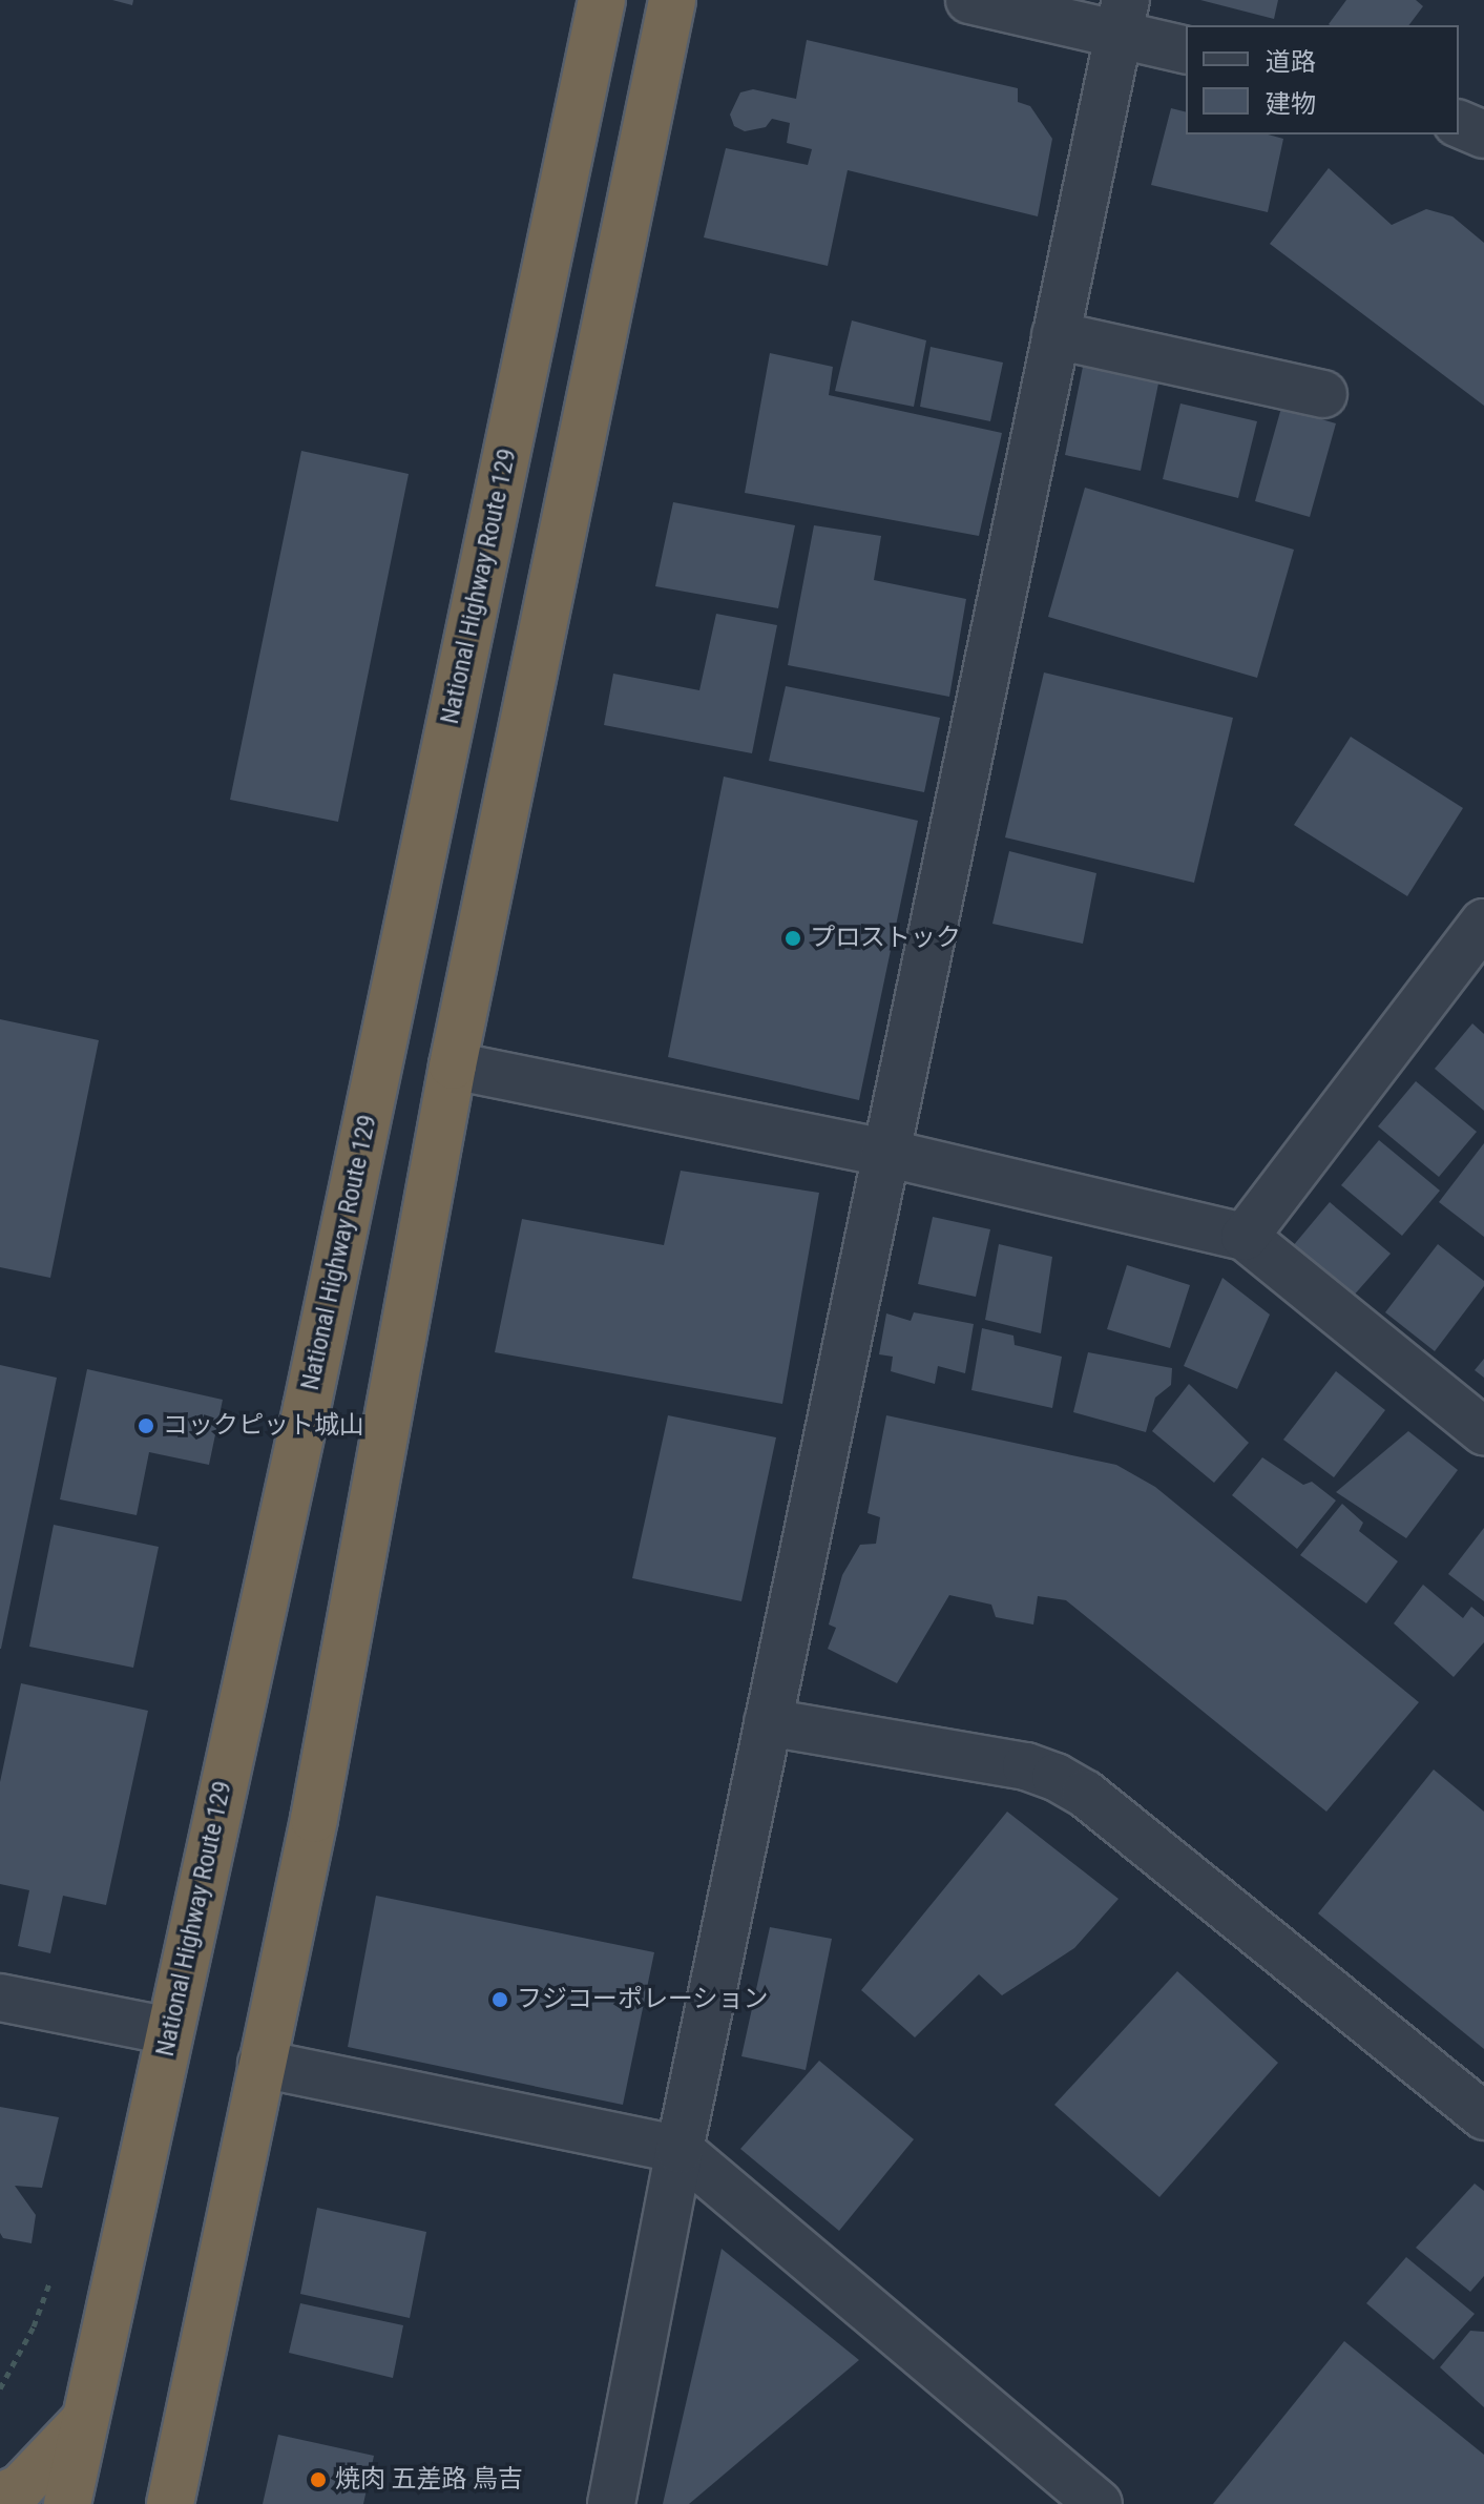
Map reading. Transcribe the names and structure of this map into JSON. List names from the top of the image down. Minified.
{"streets":{"highway":["National Highway Route 129"]},"places":["プロストック","コックピット城山","フジコーポレーション","焼肉 五差路 鳥吉"],"legend":["道路","建物"]}
